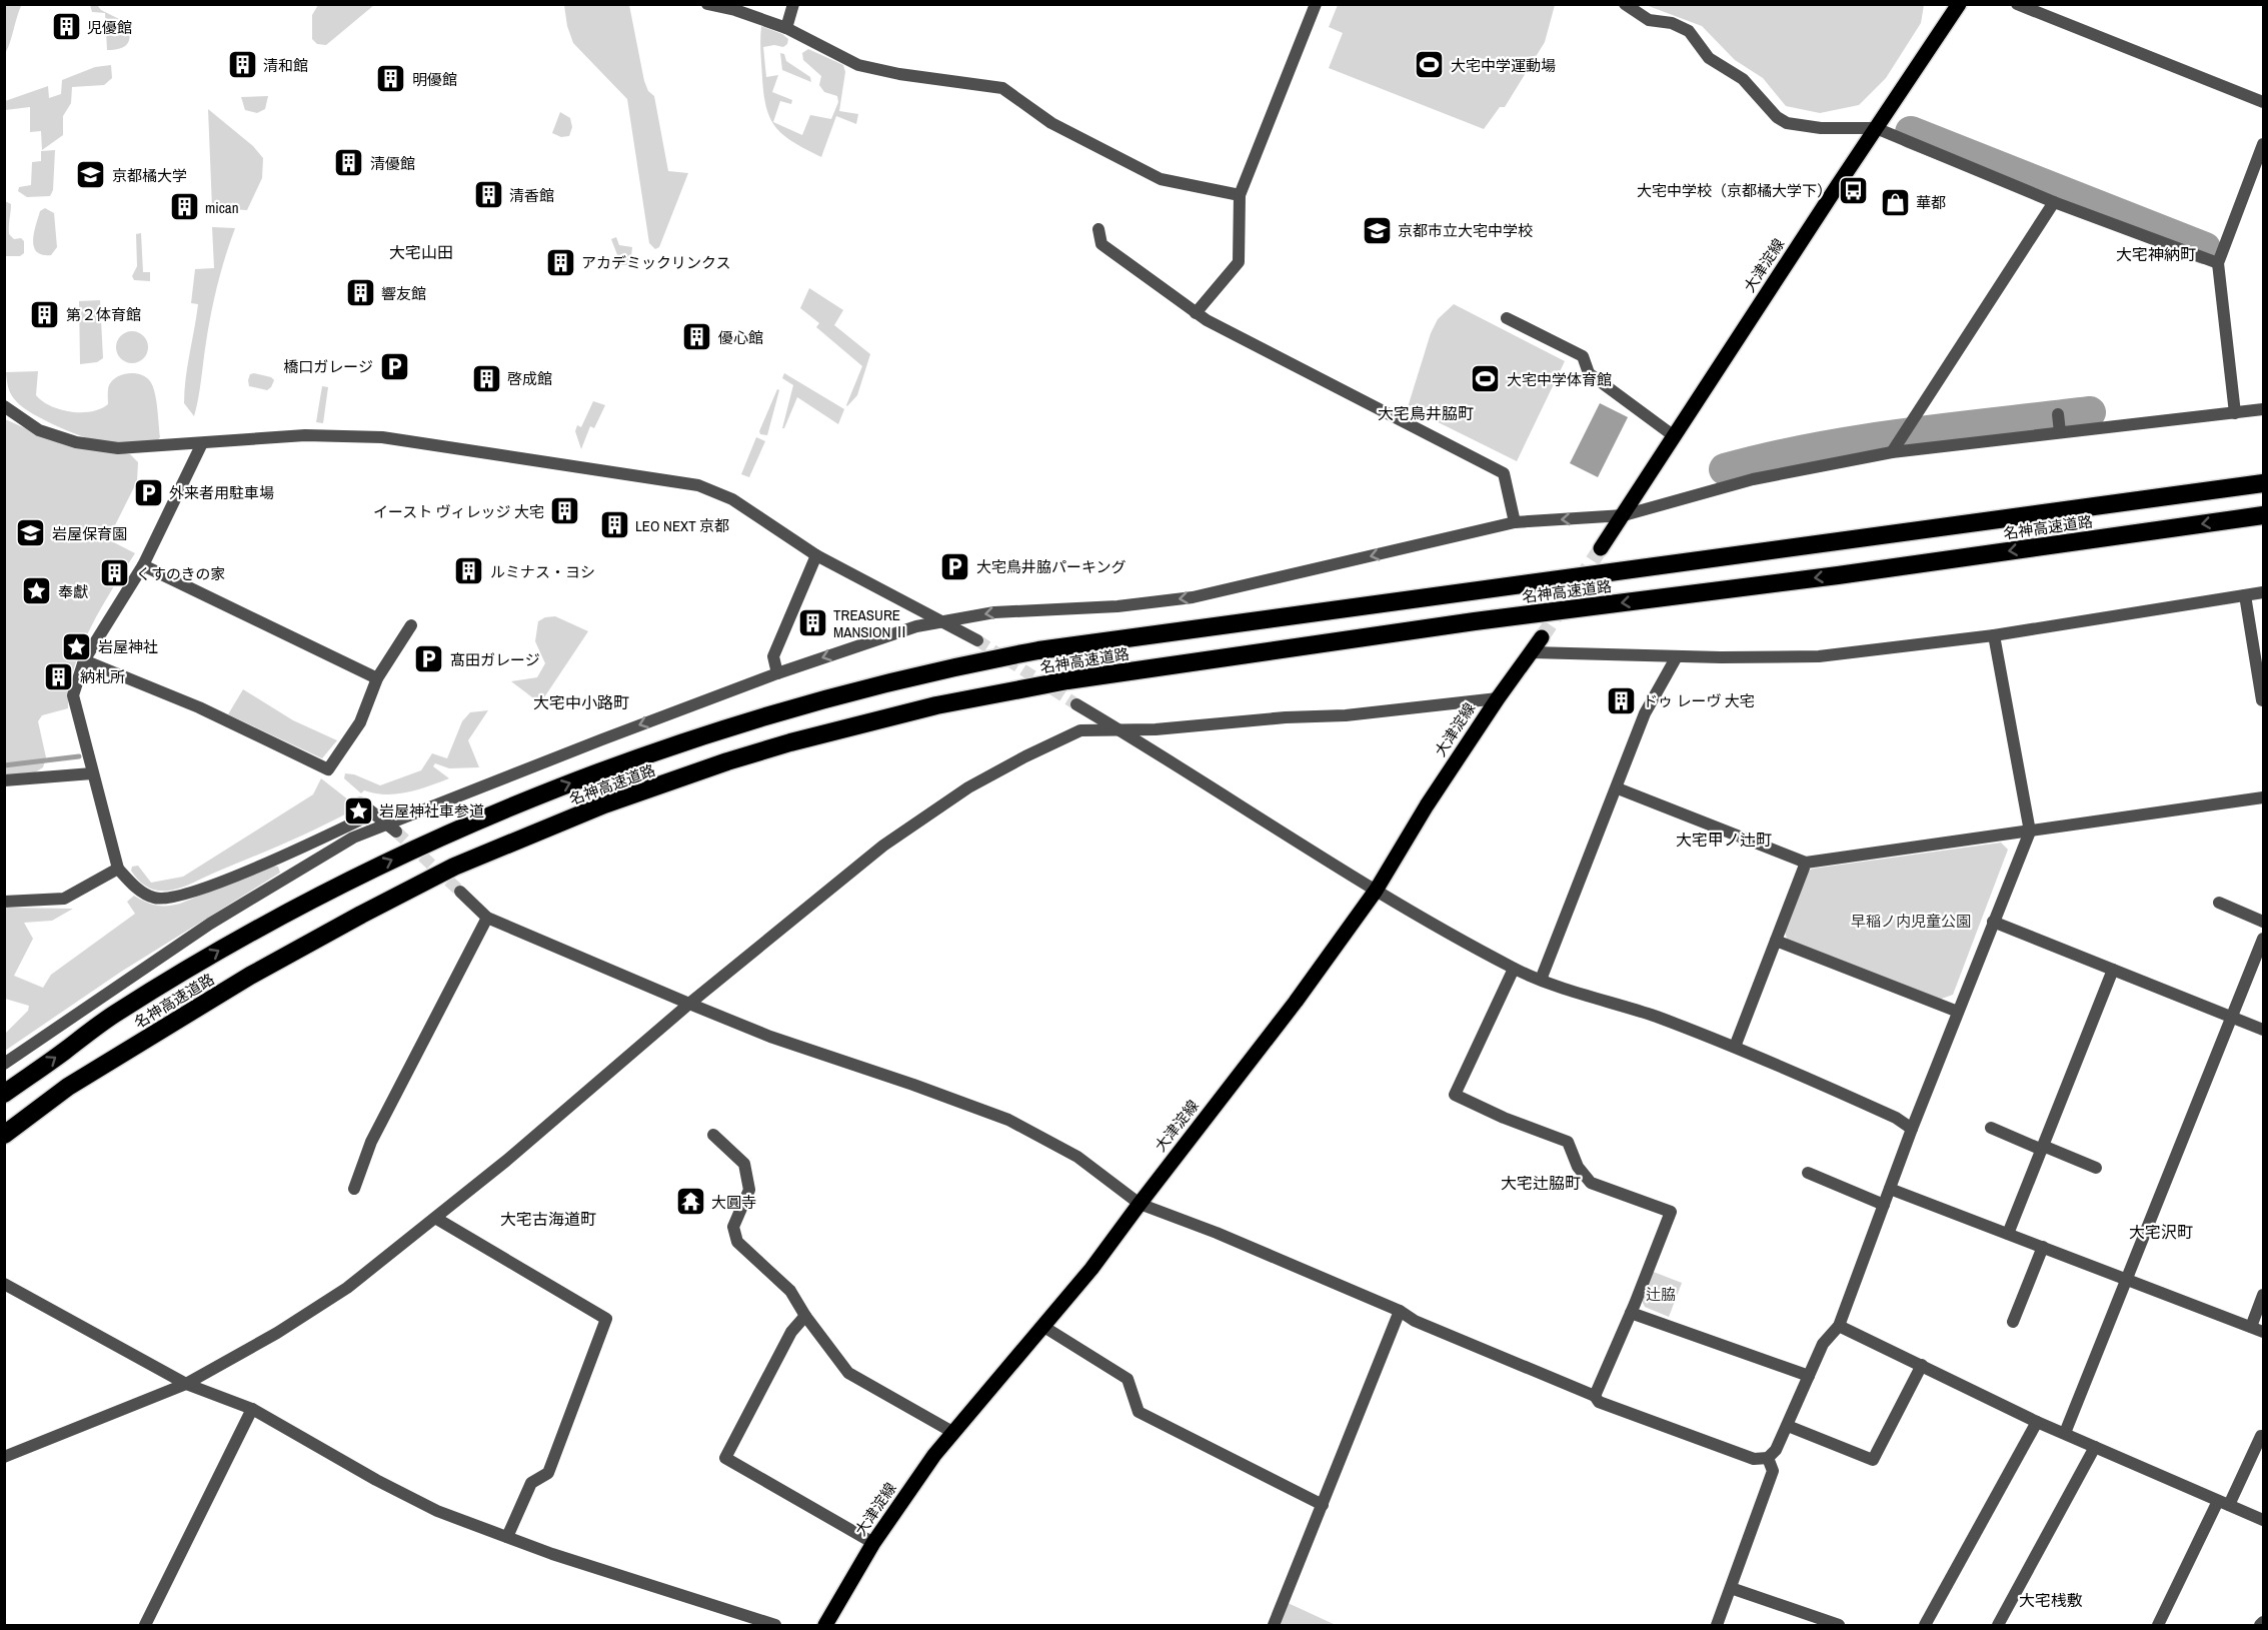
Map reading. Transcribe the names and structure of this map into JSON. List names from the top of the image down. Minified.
{"streets":{"highway":["名神高速道路"],"main road":["大津淀線"]},"districts":["大宅山田","大宅神納町","大宅鳥井脇町","大宅中小路町","大宅甲ノ辻町","大宅辻脇町","大宅古海道町","大宅沢町","大宅桟敷"],"parks":["早稲ノ内児童公園","辻脇"],"places":{"building":["児優館","清和館","明優館","清優館","清香館","mican","アカデミックリンクス","響友館","第２体育館","優心館","啓成館","イースト ヴィレッジ 大宅","LEO NEXT 京都","ルミナス・ヨシ","くすのきの家","TREASURE MANSION Ⅱ","納札所","ドゥ レーヴ 大宅"],"sports":["大宅中学運動場","大宅中学体育館"],"school or university":["京都橘大学","京都市立大宅中学校","岩屋保育園"],"bus stop":["大宅中学校（京都橘大学下）"],"shop":["華都"],"parking":["橋口ガレージ","外来者用駐車場","大宅鳥井脇パーキング","髙田ガレージ"],"place":["奉獻","岩屋神社","岩屋神社車参道"],"temple":["大圓寺"]}}
